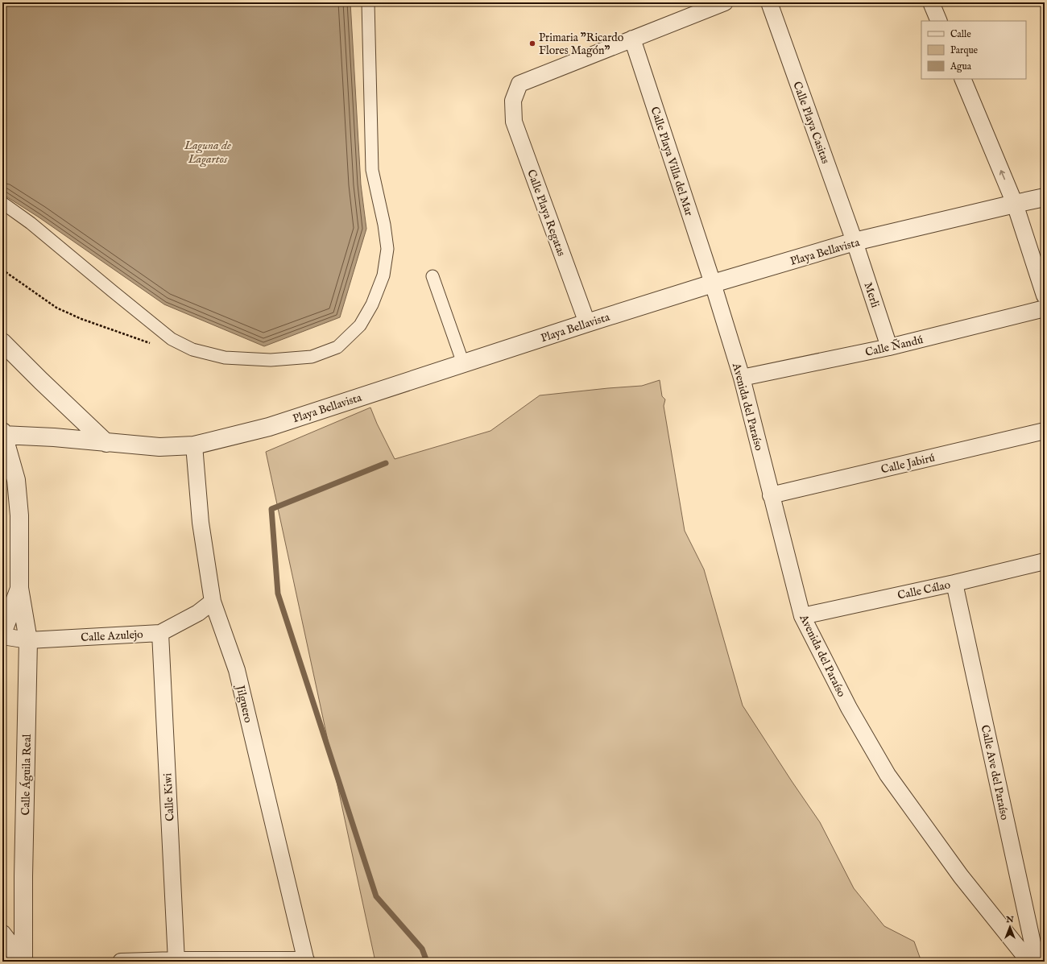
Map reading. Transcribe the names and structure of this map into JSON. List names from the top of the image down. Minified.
{"streets":{"street":["Calle Playa Casitas","Calle Playa Villa del Mar","Calle Playa Regatas","Playa Bellavista","Merli","Calle Ñandú","Avenida del Paraíso","Calle Jabirú","Calle Cálao","Calle Azulejo","Jilguero","Calle Ave del Paraíso","Calle Águila Real","Calle Kiwi"]},"crossings":[["Calle Playa Casitas","Playa Bellavista"],["Calle Playa Casitas","Merli"],["Calle Playa Villa del Mar","Calle Playa Regatas"],["Calle Playa Villa del Mar","Playa Bellavista"],["Calle Playa Villa del Mar","Avenida del Paraíso"],["Calle Playa Regatas","Playa Bellavista"],["Playa Bellavista","Merli"],["Playa Bellavista","Avenida del Paraíso"],["Playa Bellavista","Jilguero"],["Playa Bellavista","Calle Águila Real"],["Merli","Calle Ñandú"],["Calle Ñandú","Avenida del Paraíso"],["Avenida del Paraíso","Calle Jabirú"],["Avenida del Paraíso","Calle Cálao"],["Calle Cálao","Calle Ave del Paraíso"],["Calle Azulejo","Jilguero"],["Calle Azulejo","Calle Águila Real"],["Calle Azulejo","Calle Kiwi"]],"water":["Laguna de Lagartos"],"places":["Primaria \"Ricardo Flores Magón\""],"legend":["Calle","Parque","Agua"],"north":"top"}
